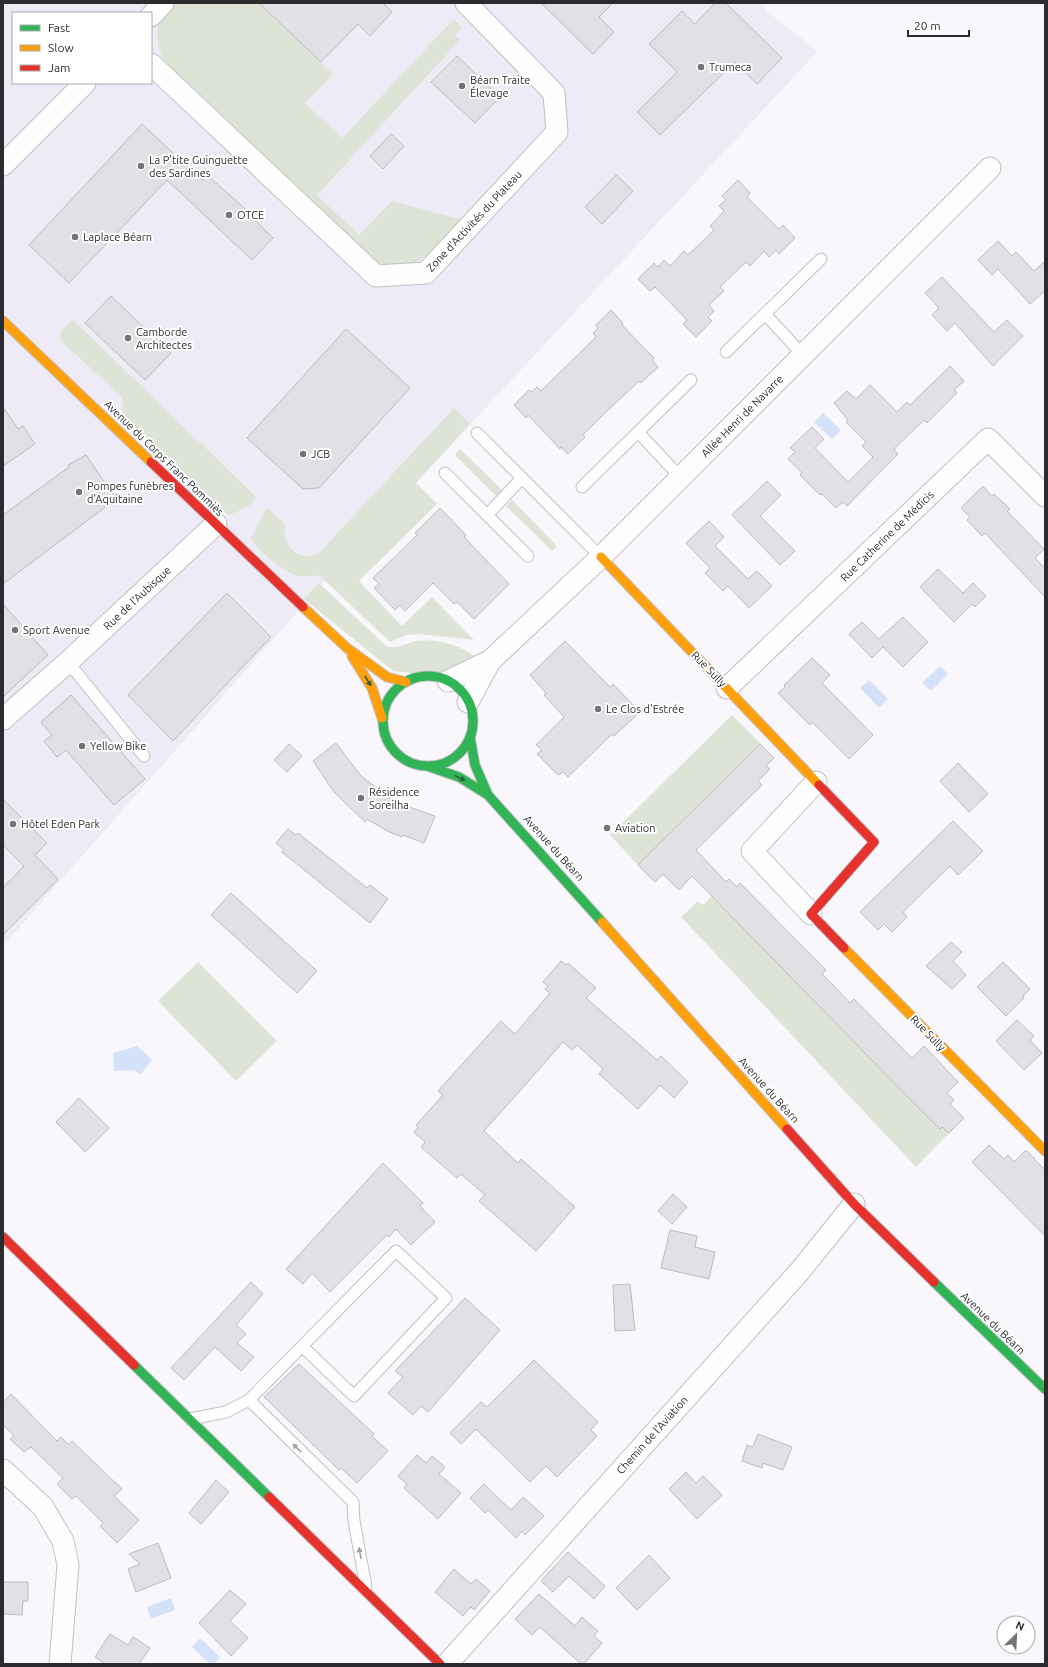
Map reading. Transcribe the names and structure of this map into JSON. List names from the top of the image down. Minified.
{"streets":{"street":["Zone d'Activités du Plateau","Allée Henri de Navarre","Avenue du Corps Franc Pommiès","Rue Catherine de Médicis","Rue de l'Aubisque","Rue Sully","Avenue du Béarn","Chemin de l'Aviation"]},"crossings":[["Allée Henri de Navarre","Rue Sully"],["Allée Henri de Navarre","Avenue du Béarn"],["Avenue du Corps Franc Pommiès","Rue de l'Aubisque"],["Rue Catherine de Médicis","Rue Sully"],["Avenue du Béarn","Chemin de l'Aviation"]],"places":["Trumeca","Béarn Traite Élevage","La P'tite Guinguette des Sardines","OTCE","Laplace Béarn","Camborde Architectes","JCB","Pompes funèbres d'Aquitaine","Sport Avenue","Le Clos d'Estrée","Yellow Bike","Résidence Soreilha","Hôtel Eden Park","Aviation"],"legend":["Fast","Slow","Jam"],"scale_bar":"20 m","north":"top right"}
